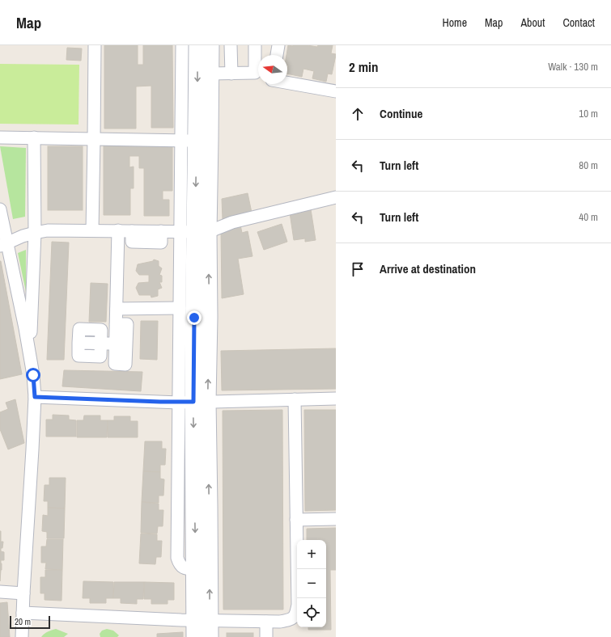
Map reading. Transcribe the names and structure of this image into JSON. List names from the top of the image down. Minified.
{"scale_bar":"20 m","north":"left","page":{"header":"Map","nav":["Home","Map","About","Contact"],"heading":["2 min","Walk · 130 m"],"list":[["Continue","10 m"],["Turn left","80 m"],["Turn left","40 m"],"Arrive at destination"],"map_buttons":["+","−"],"scale":"20 m"}}
